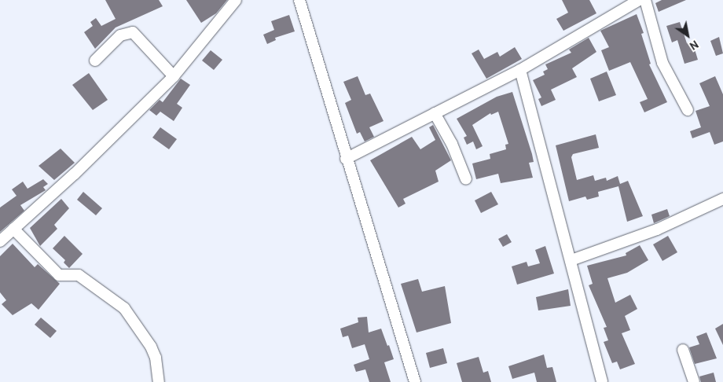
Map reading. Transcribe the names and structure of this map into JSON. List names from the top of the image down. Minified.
{"north":"bottom right"}
